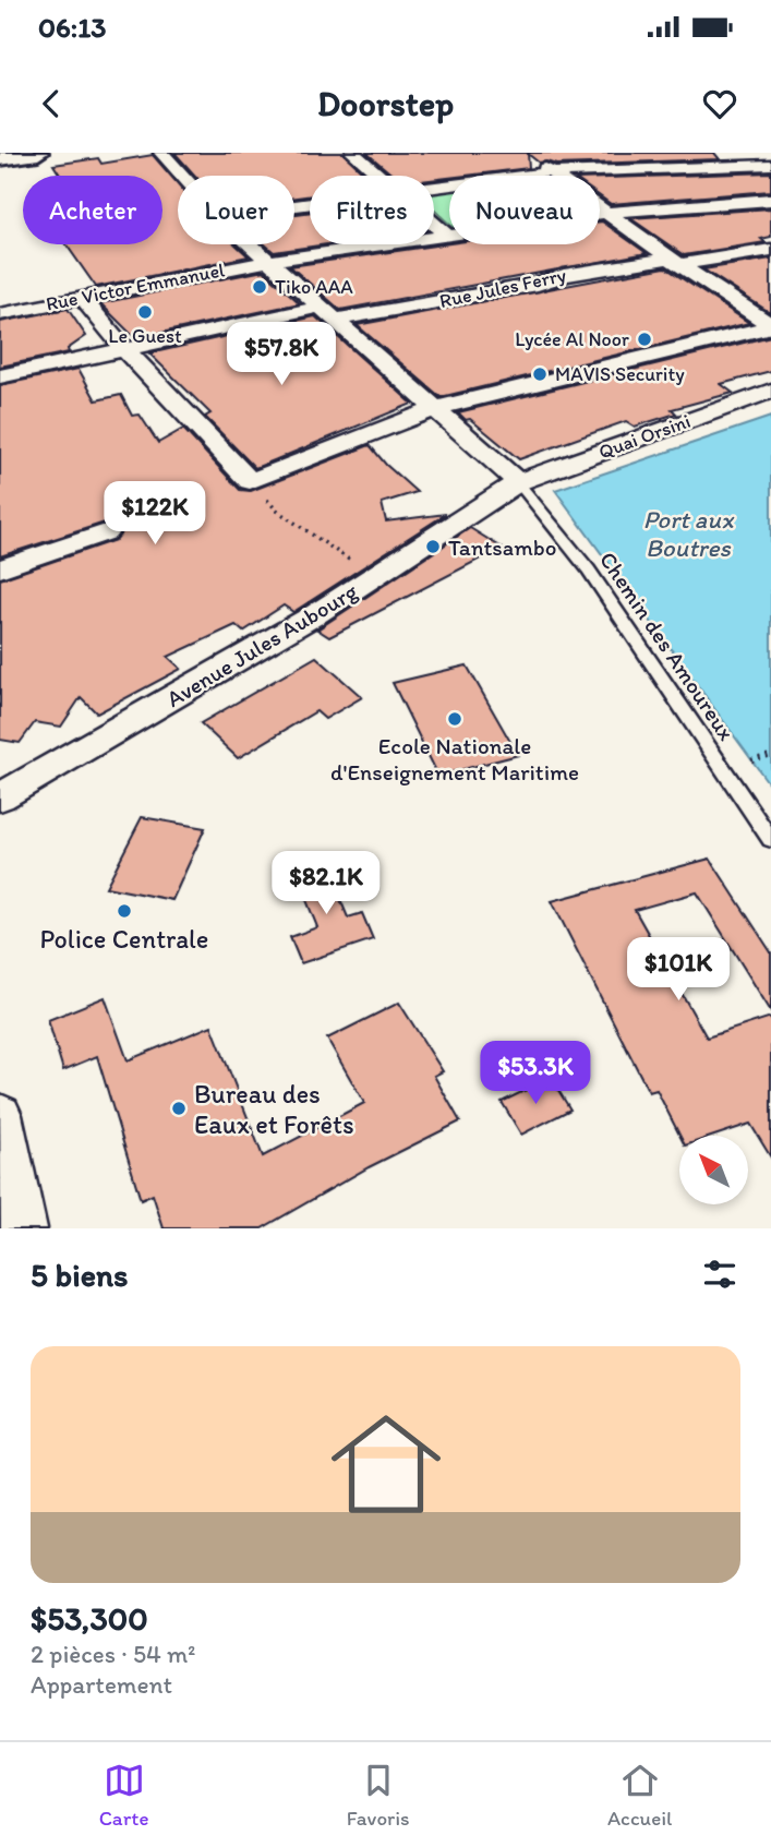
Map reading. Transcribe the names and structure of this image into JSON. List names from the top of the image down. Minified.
{"streets":{"street":["Rue Victor Emmanuel","Rue Jules Ferry","Quai Orsini","Avenue Jules Aubourg"],"lane":["Chemin des Amoureux"]},"crossings":[["Quai Orsini","Avenue Jules Aubourg"],["Quai Orsini","Chemin des Amoureux"],["Avenue Jules Aubourg","Chemin des Amoureux"]],"water":["Port aux Boutres"],"places":["Tiko AAA","Le Guest","Lycée Al Noor","MAVIS Security","Tantsambo","Ecole Nationale d'Enseignement Maritime","Police Centrale","Bureau des Eaux et Forêts"],"north":"top left","page":{"status":"06:13","header":"Doorstep","chip":["Acheter","Louer","Filtres","Nouveau"],"price":["$57.8K","$122K","$82.1K","$101K","$53.3K"],"heading":"5 biens","list":[{"name":"$53,300","note":"2 pièces · 54 m² · Appartement"}],"tabs":["Carte","Favoris","Accueil"]}}
